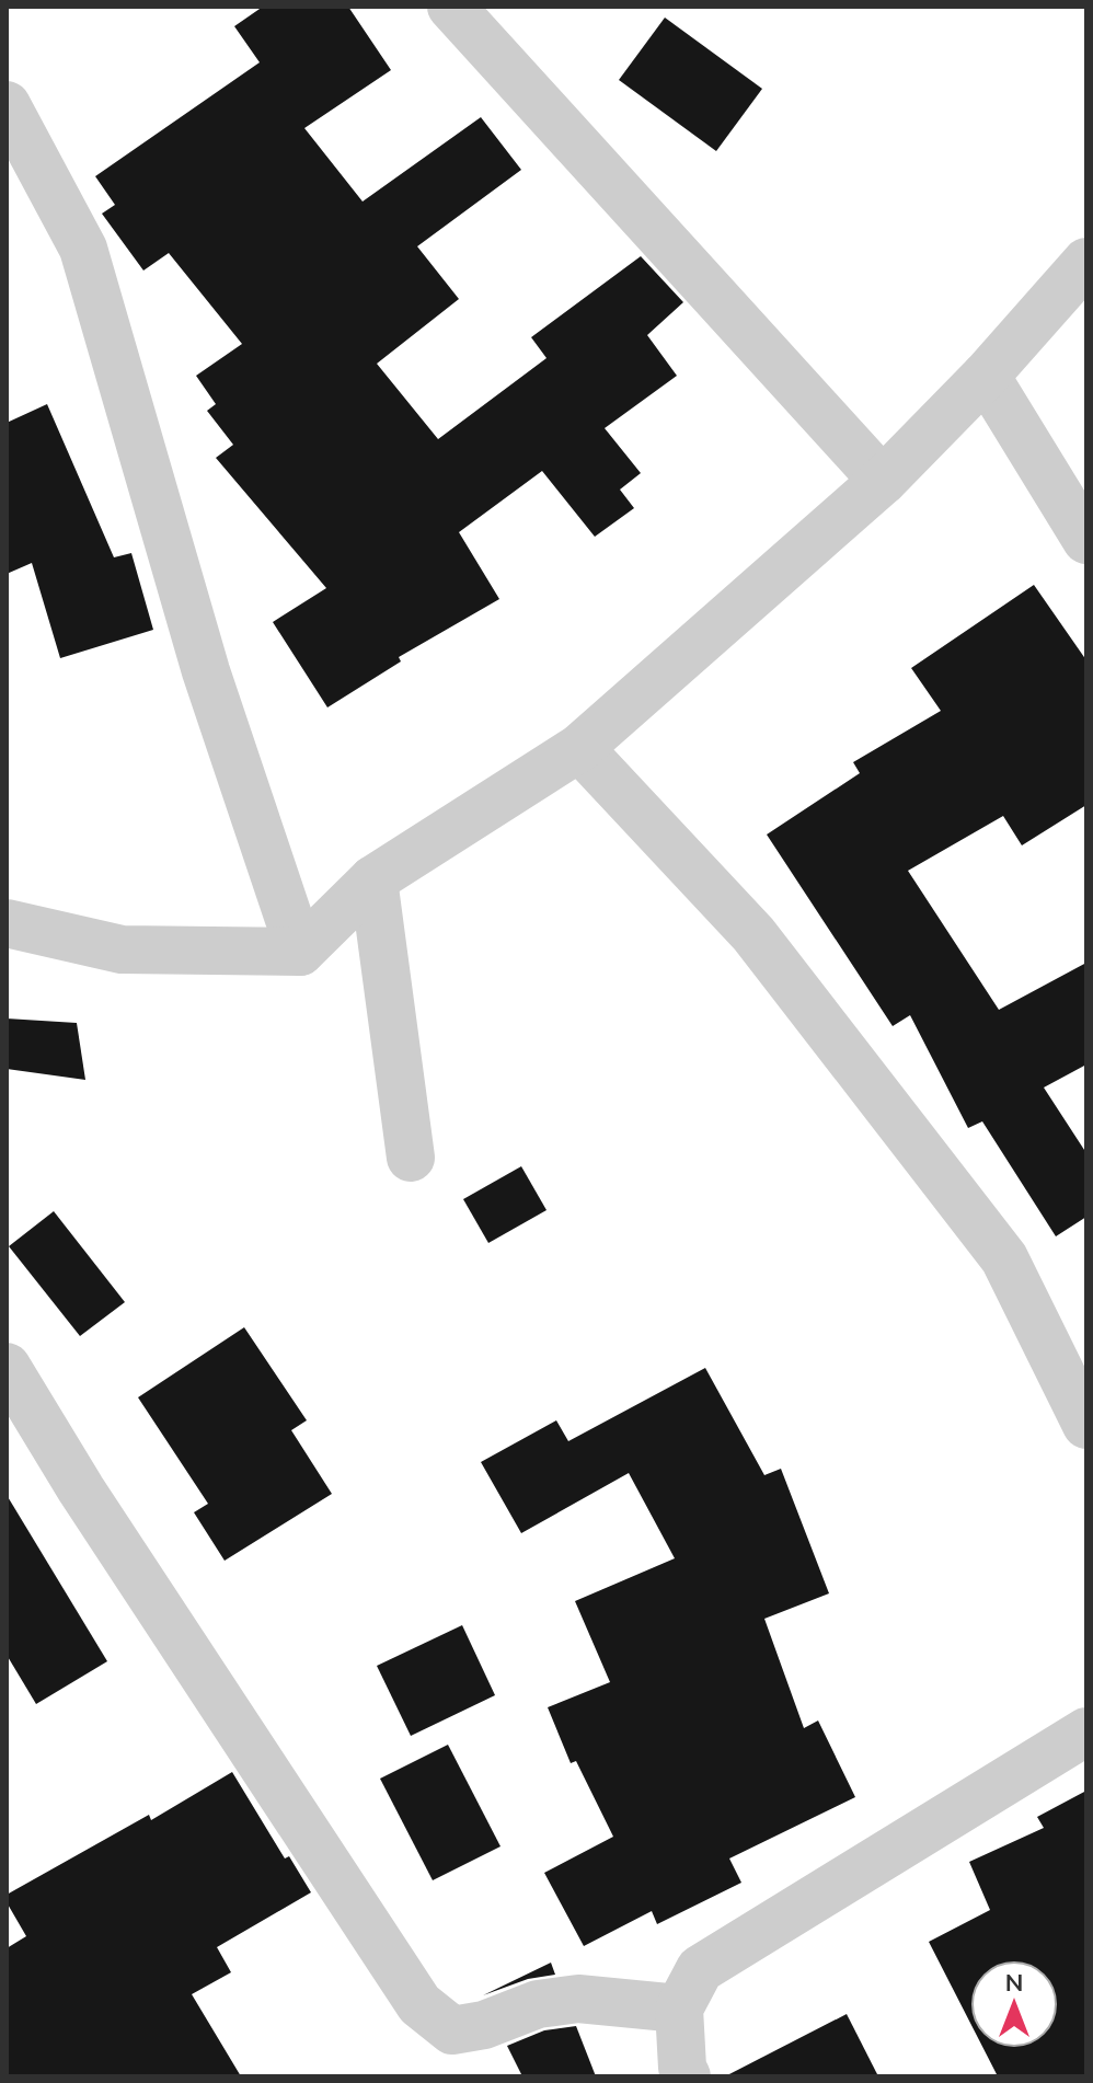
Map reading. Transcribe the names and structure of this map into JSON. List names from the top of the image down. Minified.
{"north":"top"}
